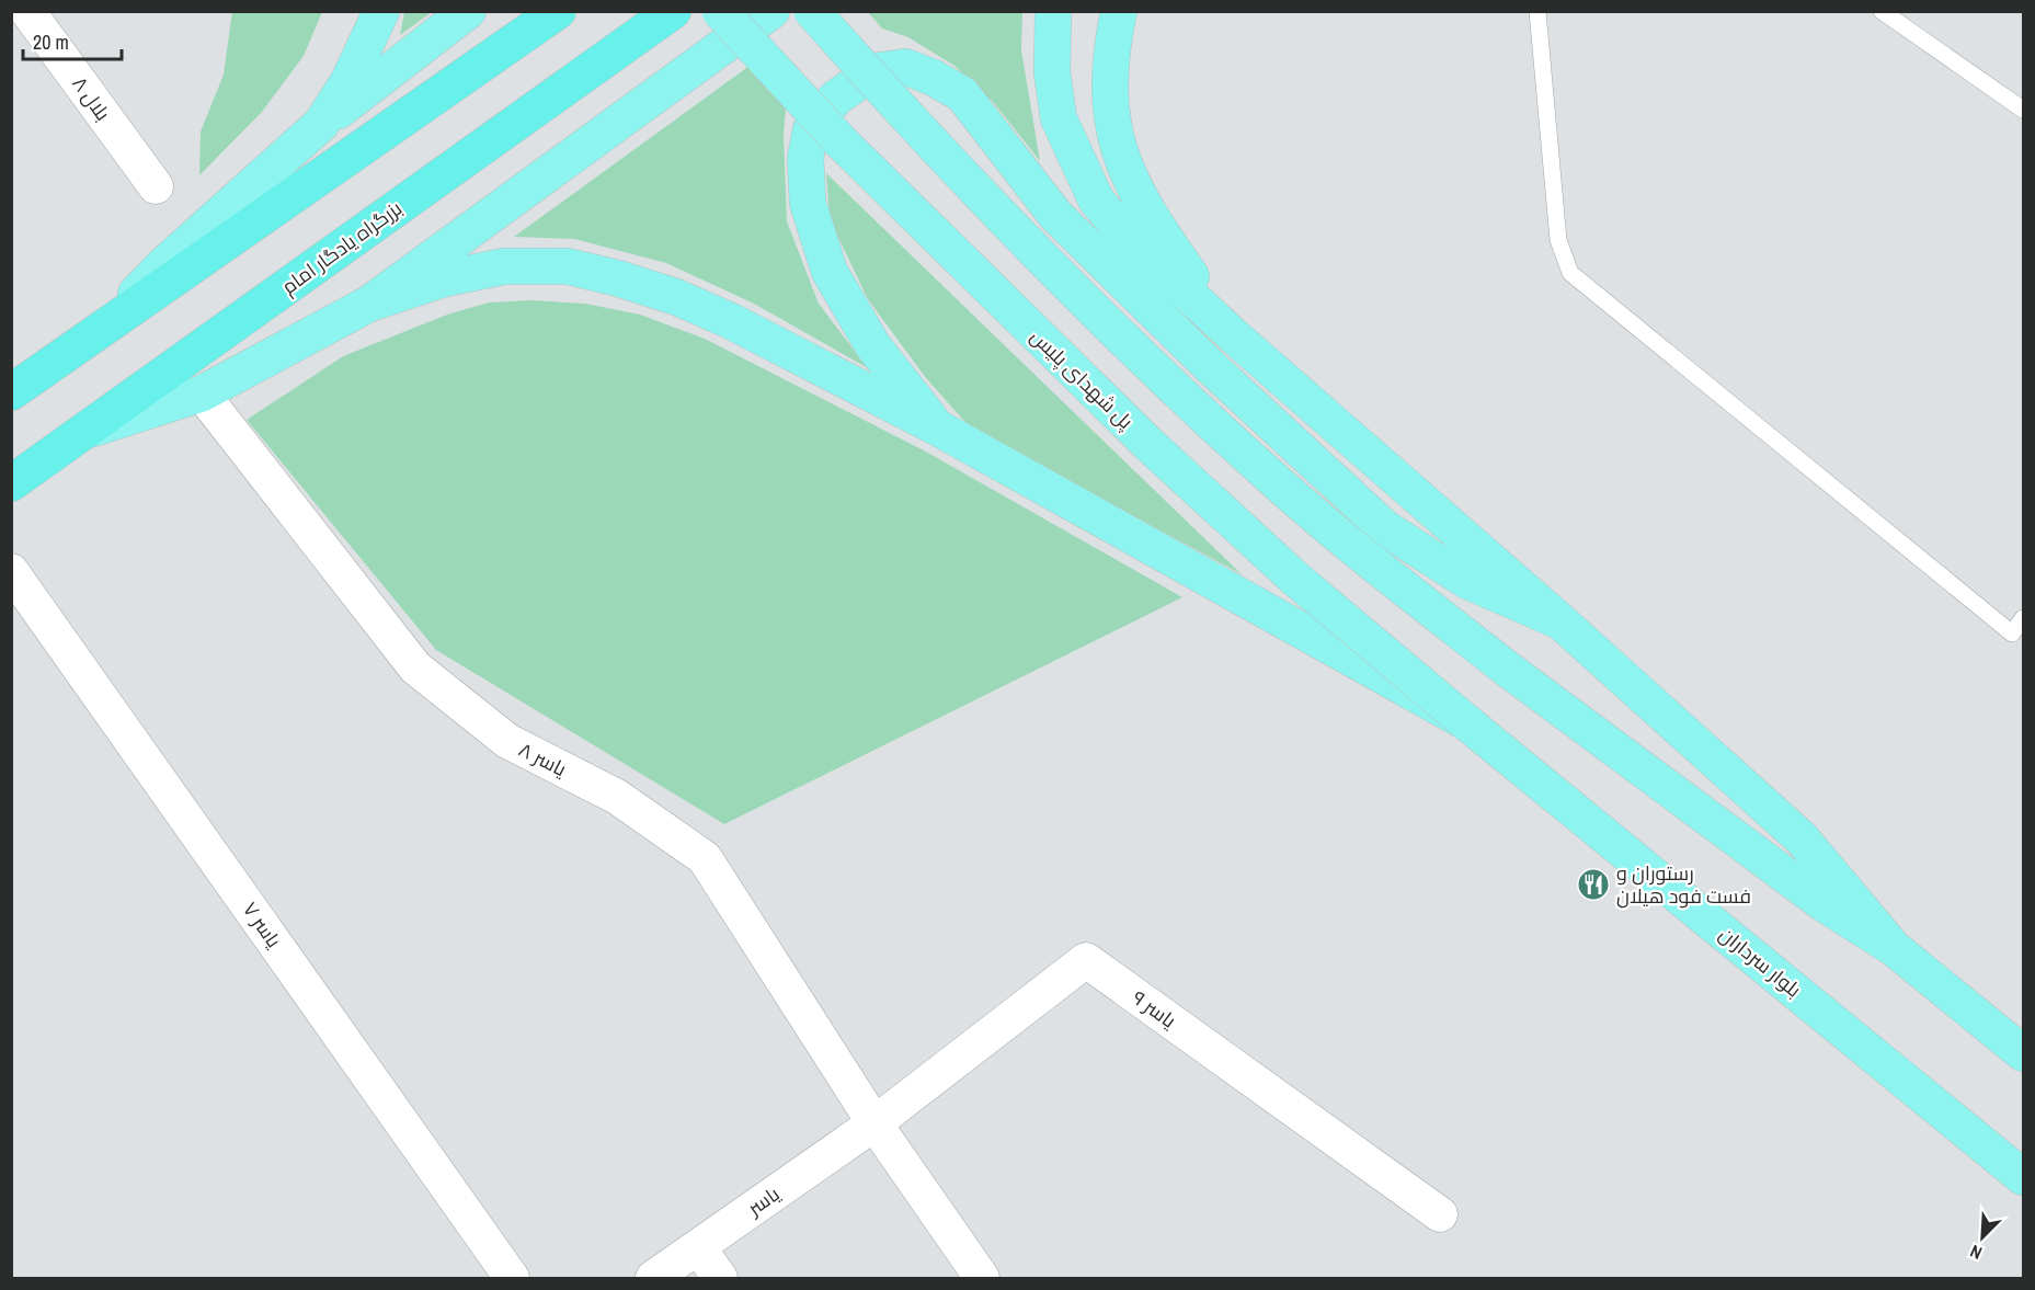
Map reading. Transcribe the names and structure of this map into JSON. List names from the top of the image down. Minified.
{"streets":{"highway":["بزرگراه یادگار امام"],"main road":["پل شهدای پلیس","بلوار سرداران"],"street":["بلال ۸","یاسر ۸","یاسر ۷","یاسر ۹","یاسر"]},"crossings":[["پل شهدای پلیس","بلوار سرداران"],["یاسر ۸","یاسر ۹"],["یاسر ۸","یاسر"],["یاسر ۹","یاسر"]],"places":{"restaurant":["رستوران و فست فود هیلان"]},"scale_bar":"20 m","north":"bottom left"}
